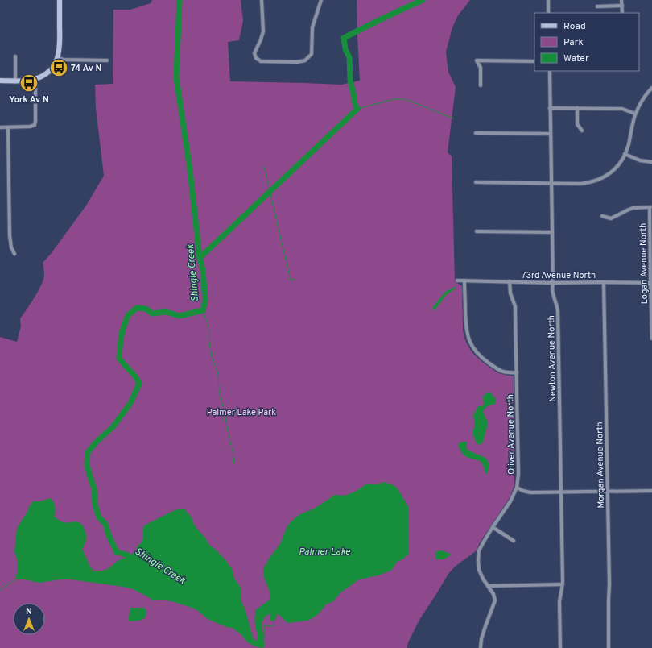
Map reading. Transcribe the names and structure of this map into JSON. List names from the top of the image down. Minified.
{"streets":{"street":["Logan Avenue North","73rd Avenue North","Newton Avenue North","Oliver Avenue North","Morgan Avenue North"]},"crossings":[["Logan Avenue North","73rd Avenue North"],["73rd Avenue North","Newton Avenue North"],["73rd Avenue North","Oliver Avenue North"],["73rd Avenue North","Morgan Avenue North"]],"water":["Shingle Creek","Palmer Lake"],"parks":["Palmer Lake Park"],"places":{"bus stop":["74 Av N","York Av N"]},"legend":["Road","Park","Water"],"north":"top"}
